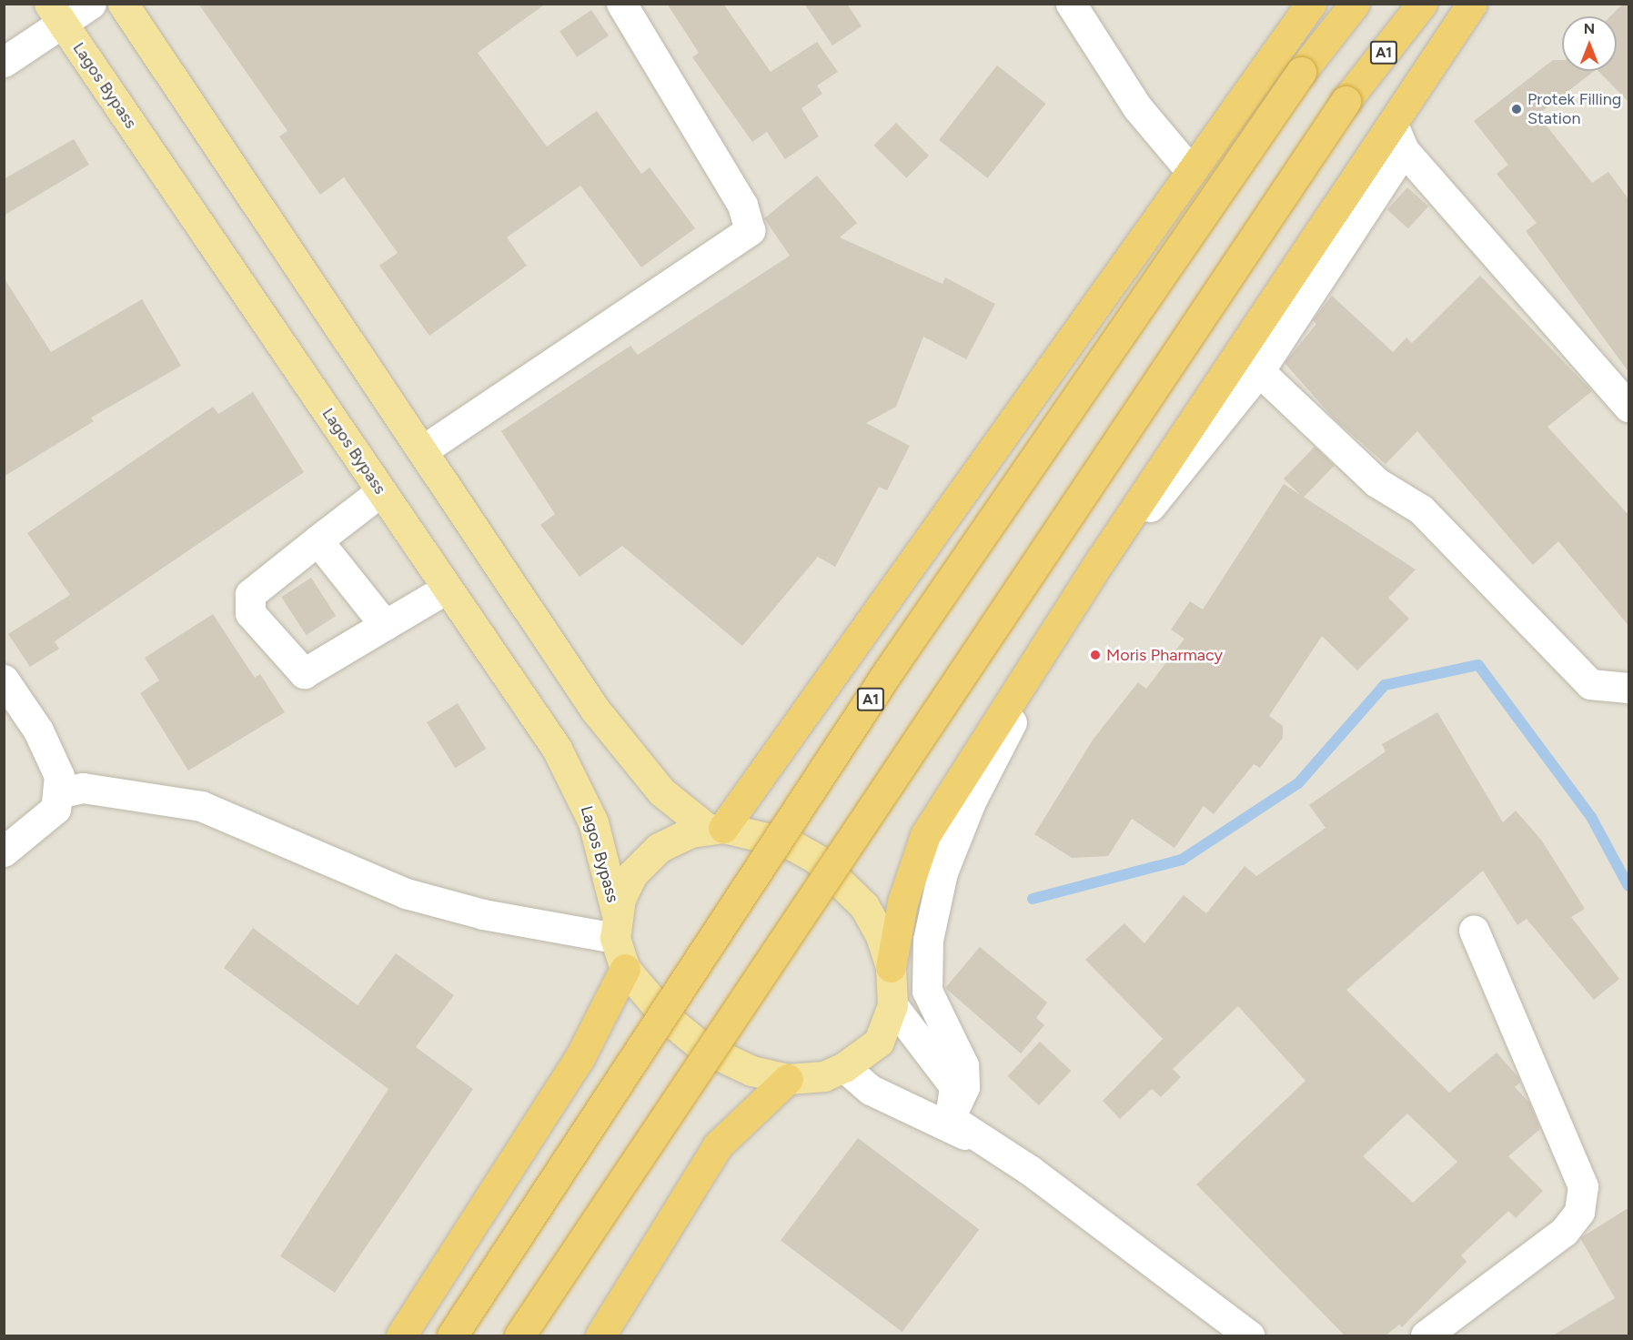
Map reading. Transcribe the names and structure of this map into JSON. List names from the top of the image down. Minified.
{"streets":{"highway":["A1"],"main road":["Lagos Bypass"]},"places":["Protek Filling Station","Moris Pharmacy"],"north":"top"}
